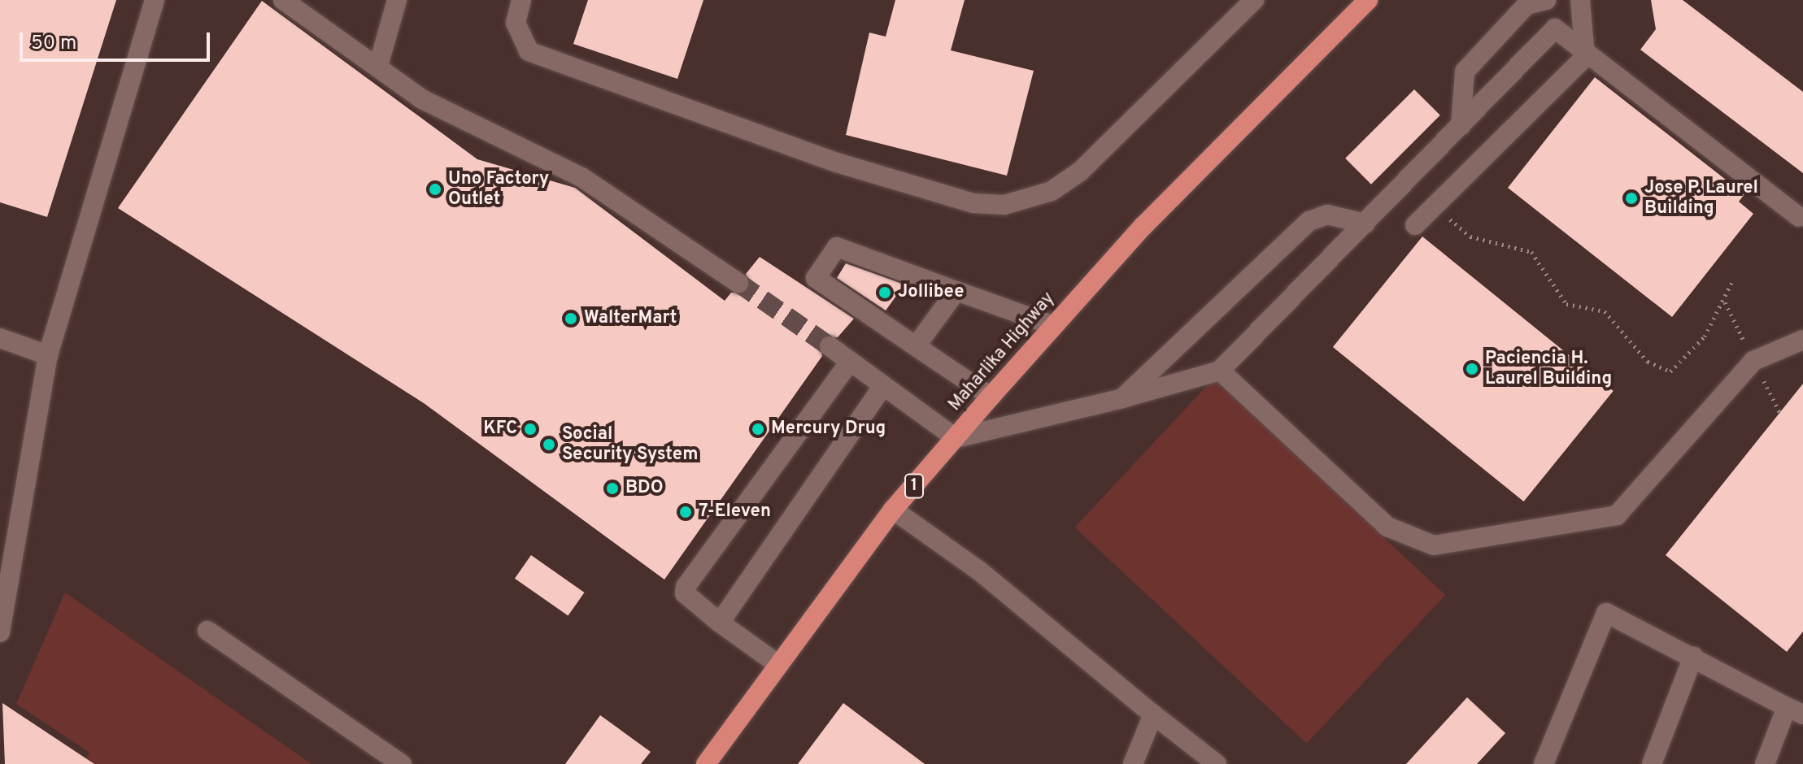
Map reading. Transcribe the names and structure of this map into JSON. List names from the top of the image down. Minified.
{"streets":{"highway":["Maharlika Highway","1"]},"places":["Uno Factory Outlet","Jose P. Laurel Building","Jollibee","WalterMart","Paciencia H. Laurel Building","KFC","Mercury Drug","Social Security System","BDO","7-Eleven"],"scale_bar":"50 m"}
